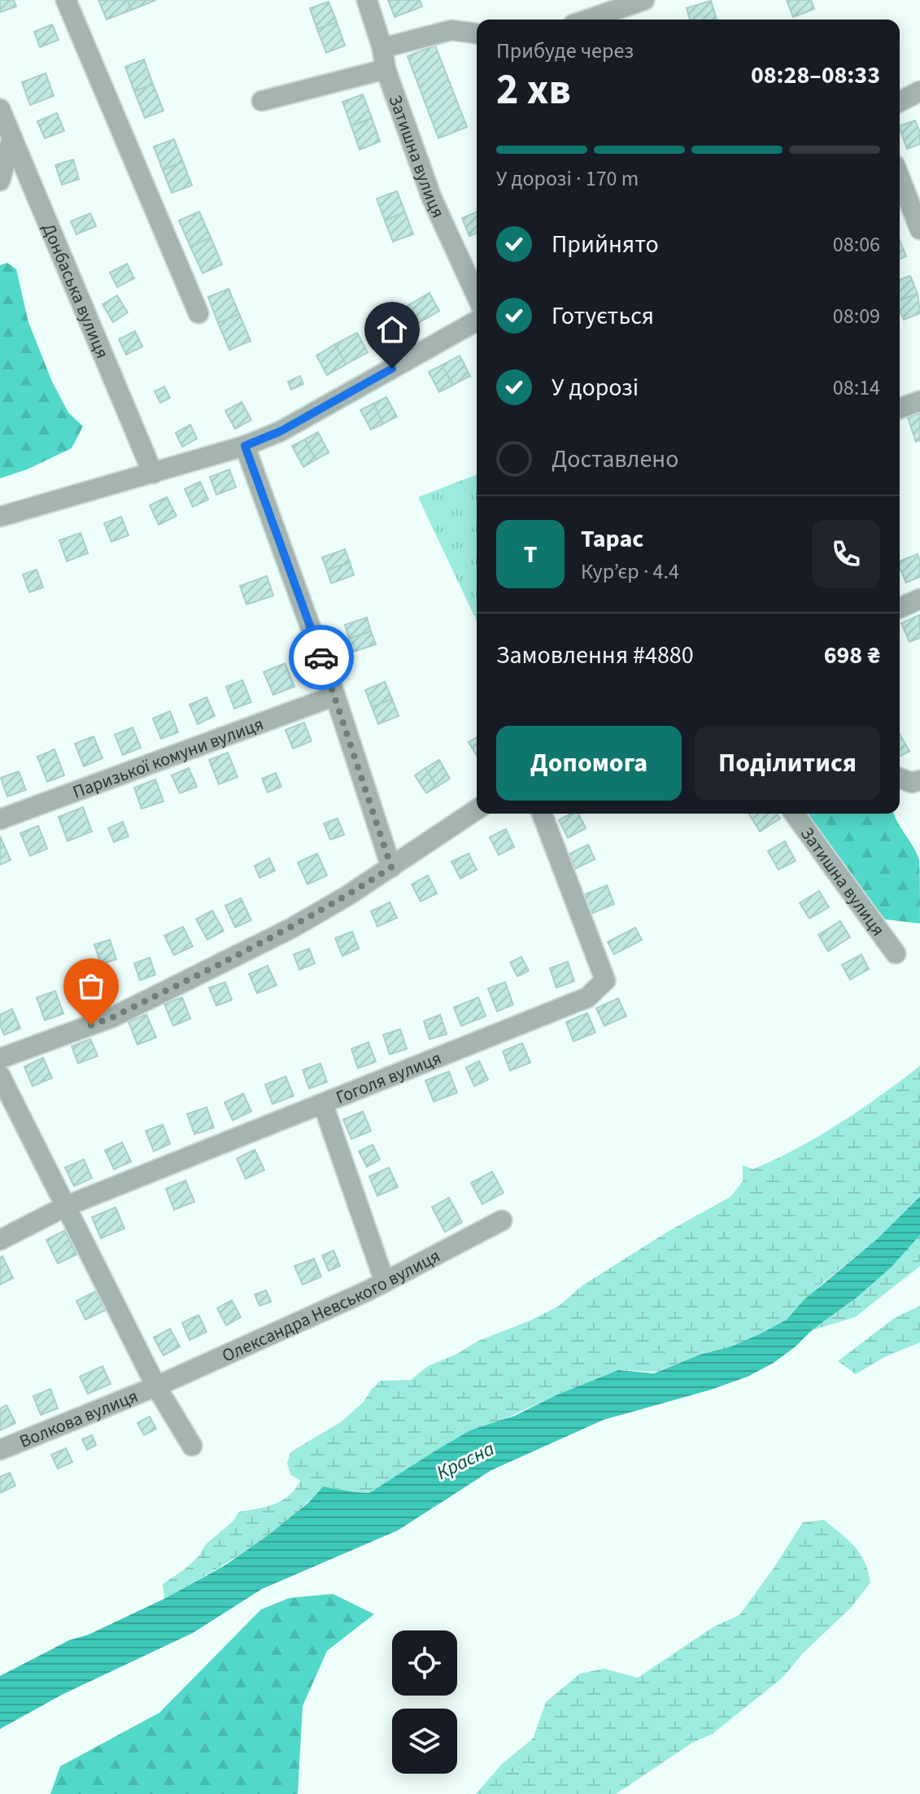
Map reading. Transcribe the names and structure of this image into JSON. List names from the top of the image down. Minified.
{"streets":{"street":["Затишна вулиця","Донбаська вулиця","Паризької комуни вулиця","Гоголя вулиця","Олександра Невського вулиця","Волкова вулиця"]},"crossings":[["Олександра Невського вулиця","Волкова вулиця"]],"water":["Красна"],"page":{"heading":["2 хв","Прибуде через","08:28–08:33"],"panel":["Тарас","Кур’єр · 4.4","Замовлення #4880","698 ₴"],"bar":"У дорозі · 170 m","list":[["Прийнято","08:06"],["Готується","08:09"],["У дорозі","08:14"],"Доставлено"],"round":"Т","buttons":["Допомога","Поділитися"]}}
